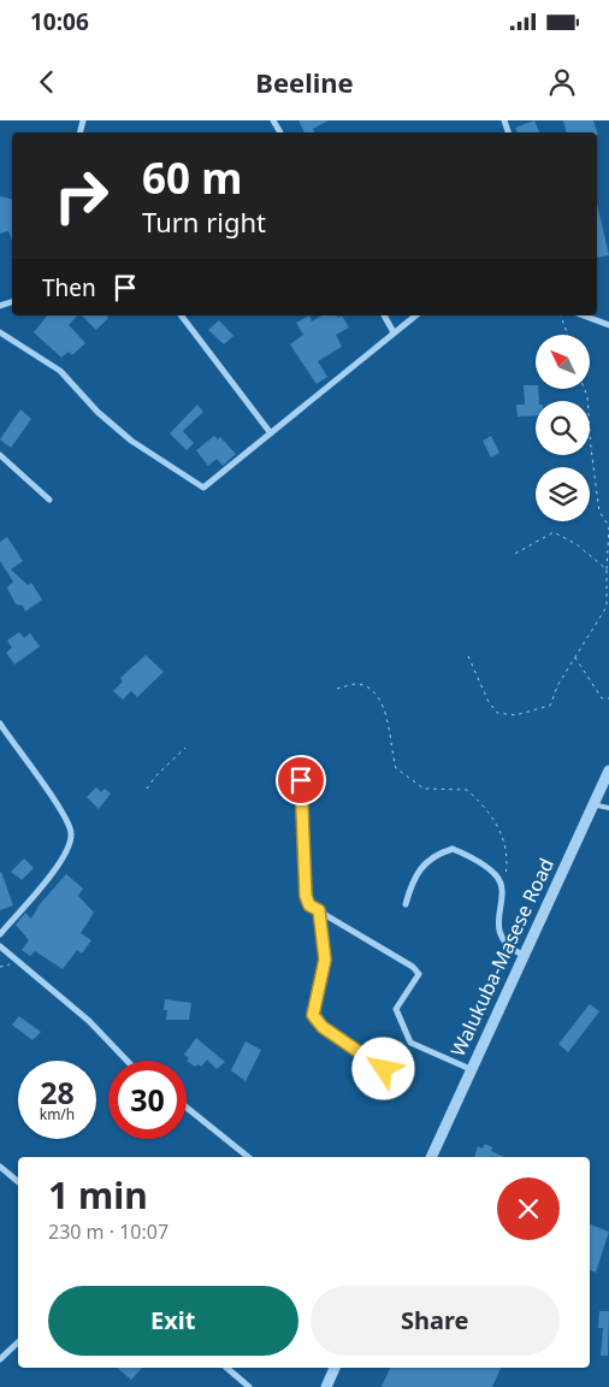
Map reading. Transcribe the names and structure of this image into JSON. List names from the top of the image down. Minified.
{"streets":{"street":["Walukuba-Masese Road"]},"north":"top left","page":{"status":"10:06","header":"Beeline","turn":["60 m","Turn right"],"then":"Then","speed":"28 km/h","limit":"30","heading":["1 min","230 m · 10:07"],"buttons":["Exit","Share"]}}
